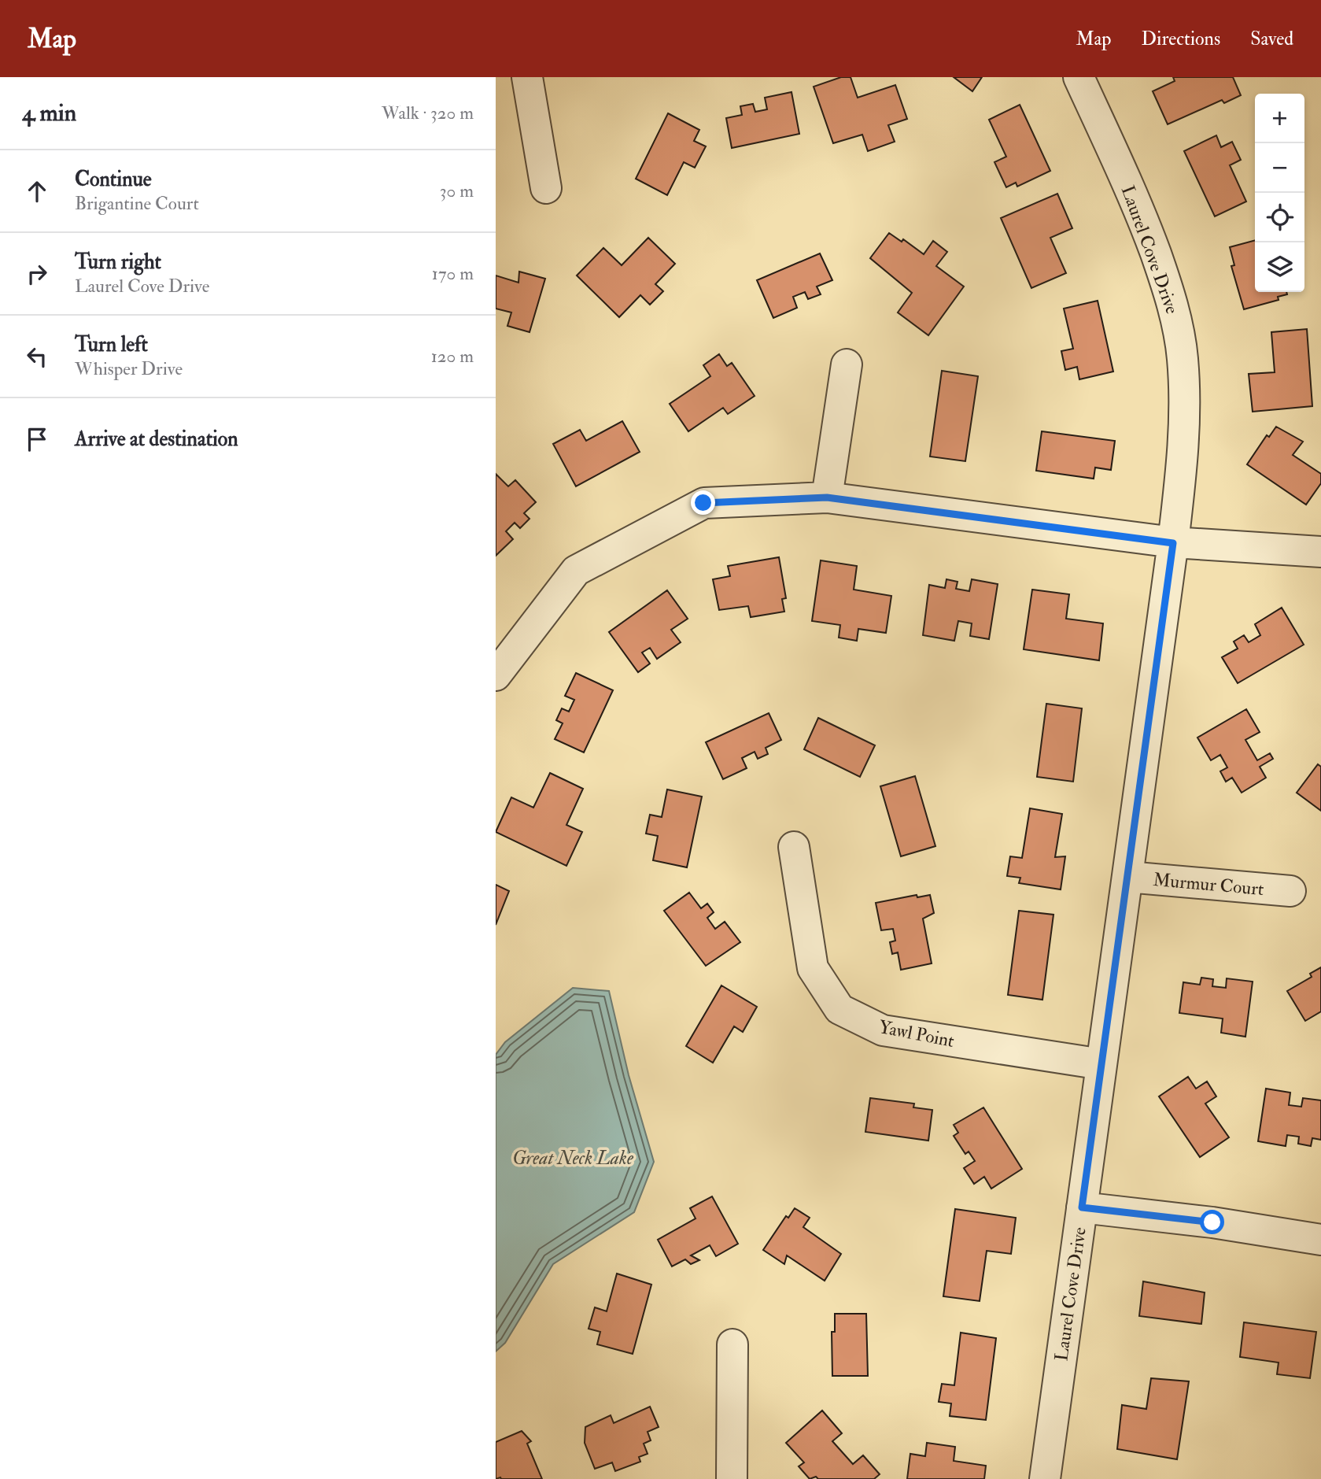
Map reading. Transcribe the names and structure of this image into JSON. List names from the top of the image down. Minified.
{"streets":{"street":["Laurel Cove Drive","Murmur Court","Yawl Point"]},"crossings":[["Laurel Cove Drive","Murmur Court"],["Laurel Cove Drive","Yawl Point"]],"water":["Great Neck Lake"],"page":{"header":"Map","nav":["Map","Directions","Saved"],"heading":["4 min","Walk · 320 m"],"map_buttons":["+","−"],"list":[["Continue","Brigantine Court","30 m"],["Turn right","Laurel Cove Drive","170 m"],["Turn left","Whisper Drive","120 m"],"Arrive at destination"]}}
